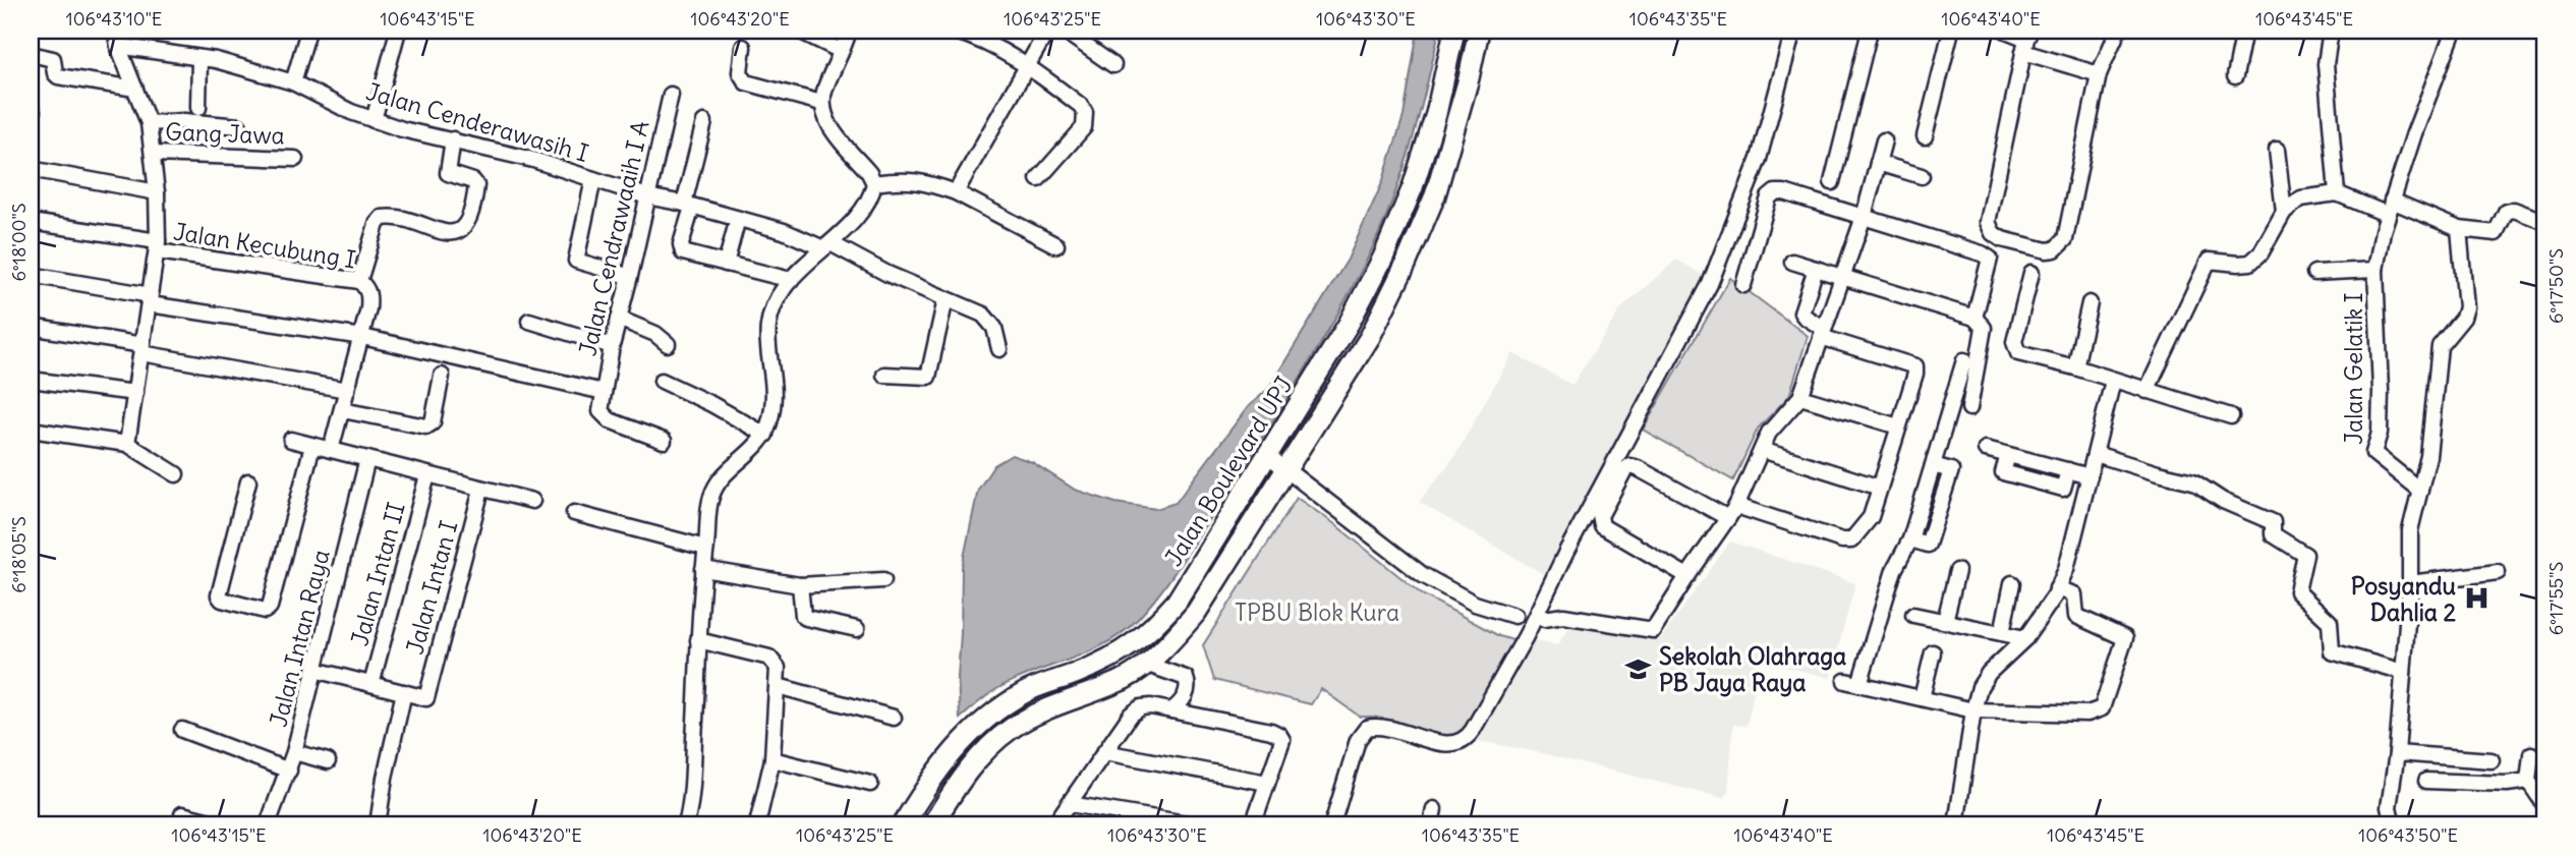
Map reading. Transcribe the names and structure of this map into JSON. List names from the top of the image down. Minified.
{"streets":{"street":["Jalan Cenderawasih I","Gang Jawa","Jalan Cendrawaaih I A","Jalan Kecubung I","Jalan Gelatik I","Jalan Boulevard UPJ","Jalan Intan II","Jalan Intan I","Jalan Intan Raya"]},"crossings":[["Jalan Cenderawasih I","Jalan Cendrawaaih I A"]],"parks":["TPBU Blok Kura"],"places":{"hospital":["Posyandu Dahlia 2"],"school or university":["Sekolah Olahraga PB Jaya Raya"]},"coordinates":["106°43'10\"E","106°43'15\"E","106°43'20\"E","106°43'25\"E","106°43'30\"E","106°43'35\"E","106°43'40\"E","106°43'45\"E","6°18'00\"S","6°17'50\"S","6°18'05\"S","6°17'55\"S","106°43'50\"E"]}
